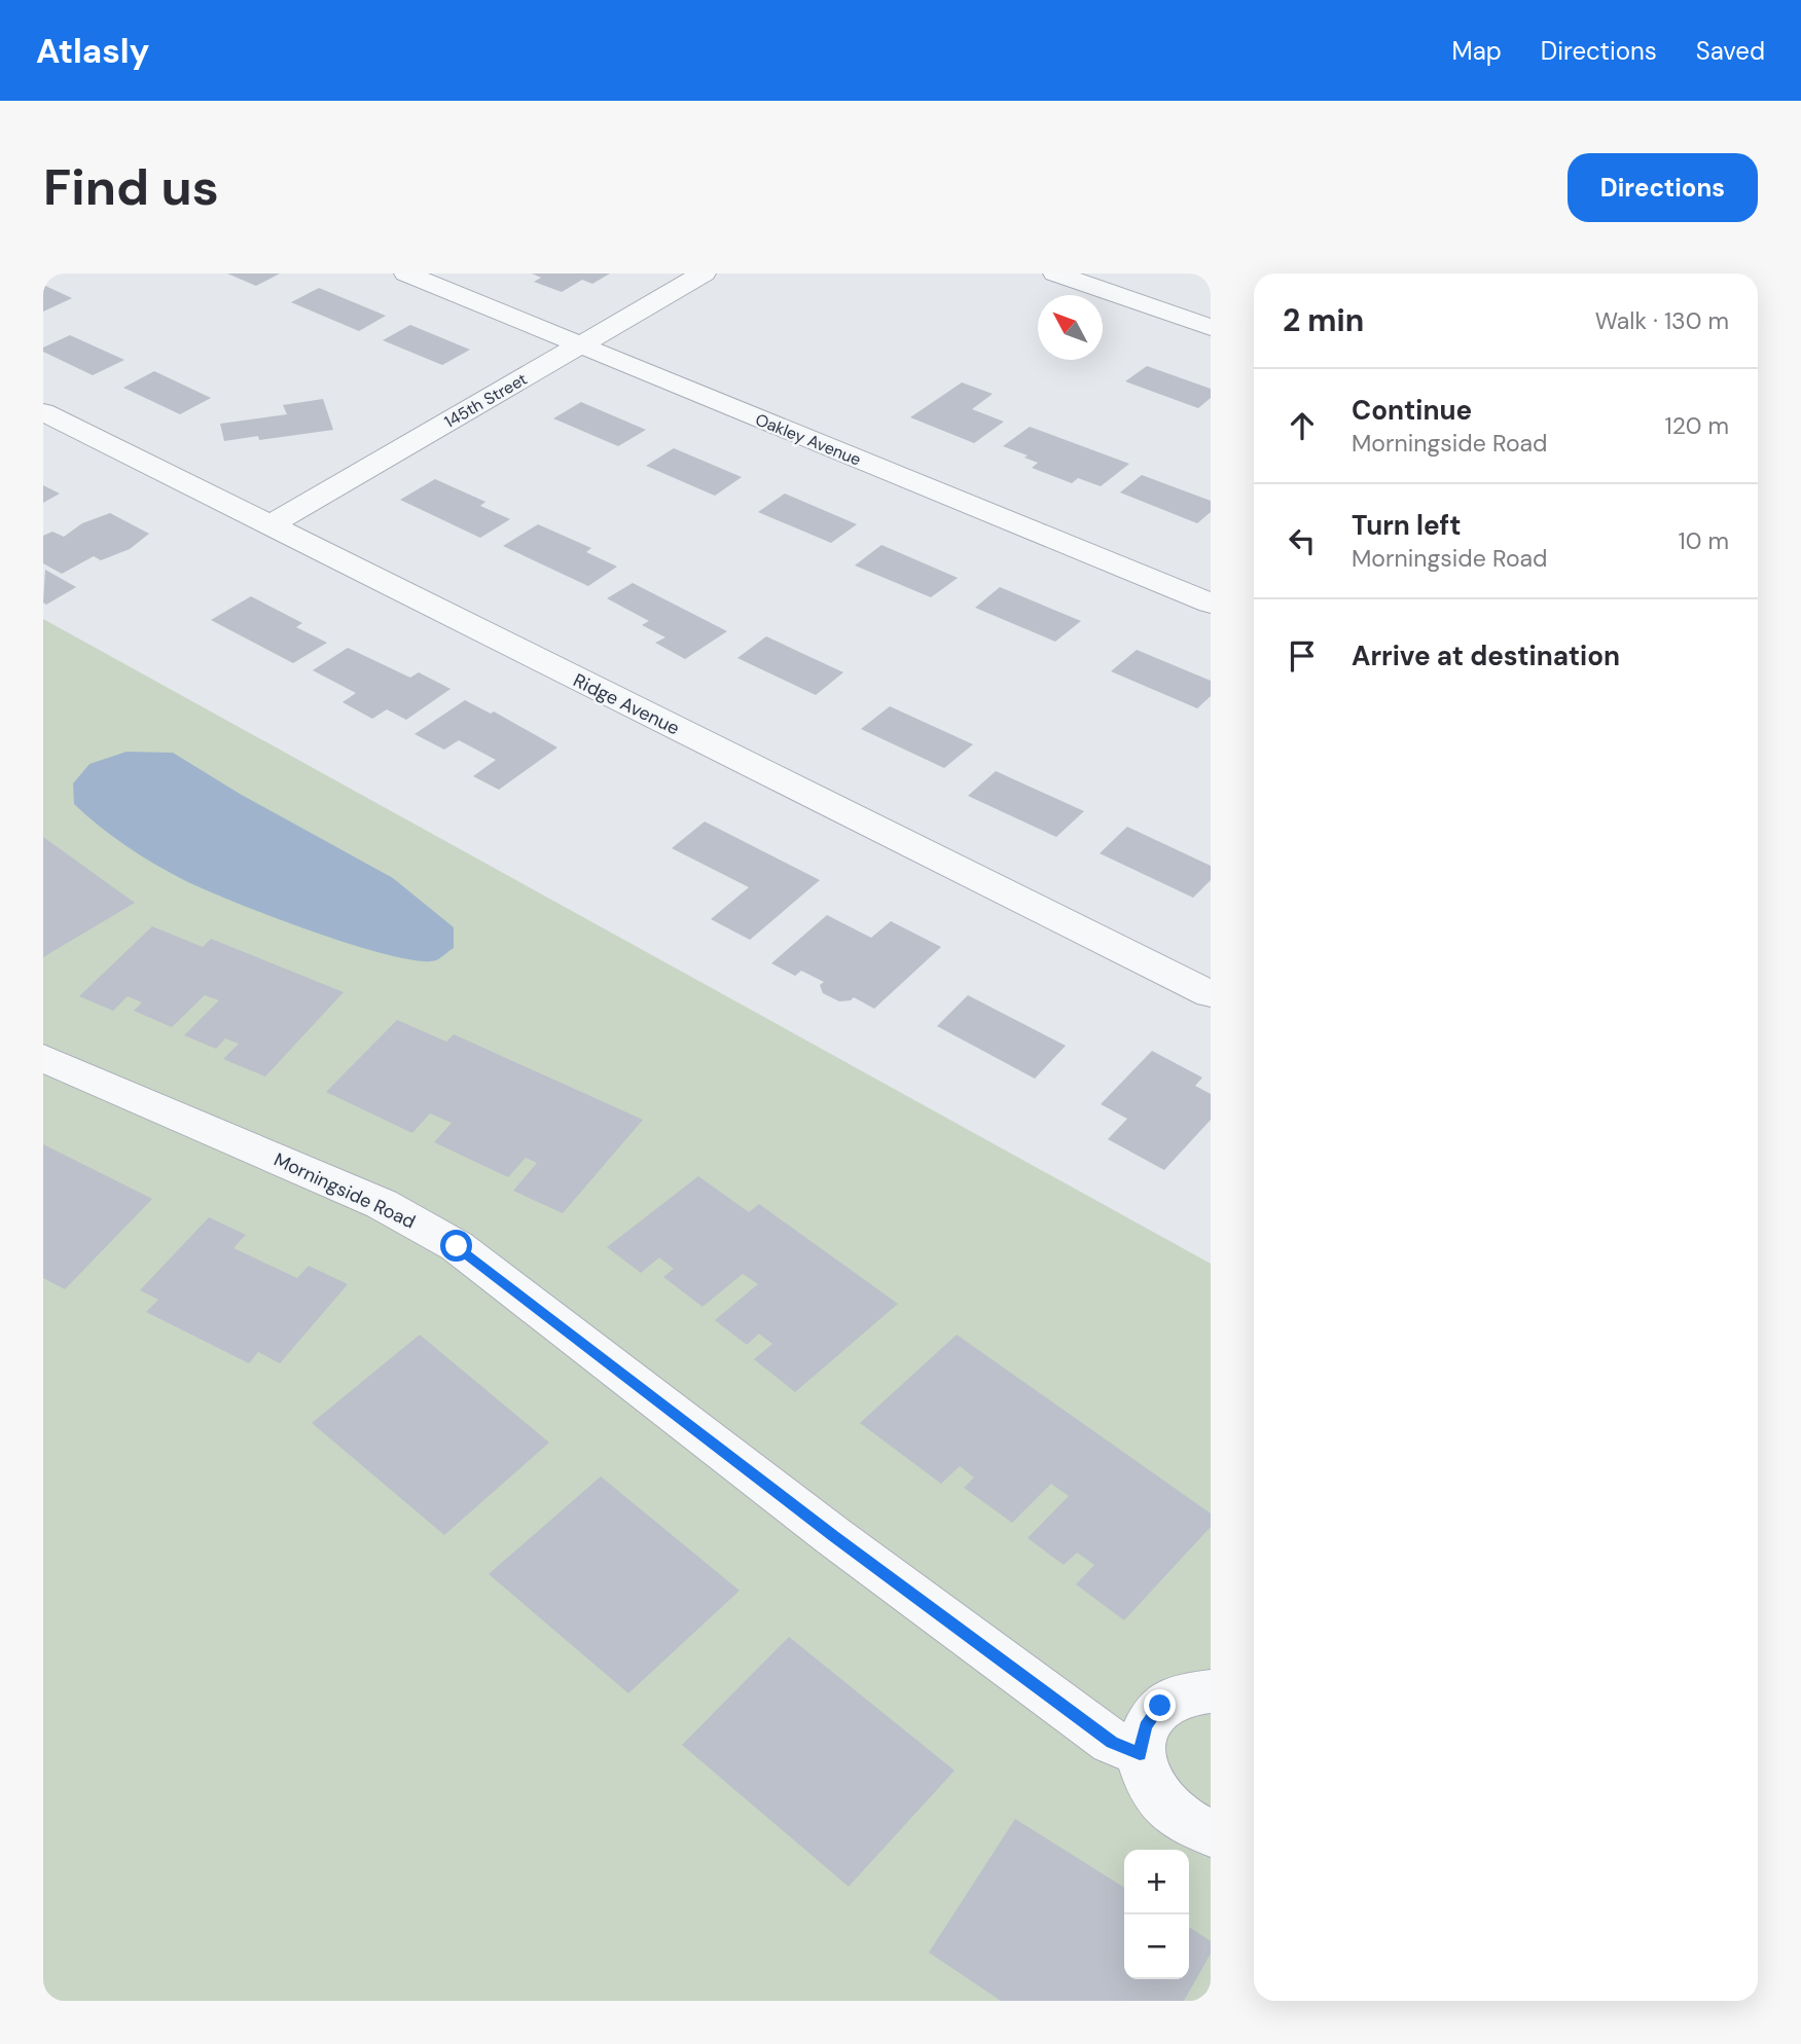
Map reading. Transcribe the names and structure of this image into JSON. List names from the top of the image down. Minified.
{"streets":{"street":["145th Street","Oakley Avenue","Ridge Avenue","Morningside Road"]},"crossings":[["145th Street","Oakley Avenue"],["145th Street","Ridge Avenue"]],"north":"top left","page":{"header":"Atlasly","nav":["Map","Directions","Saved"],"buttons":"Directions","title":"Find us","heading":["2 min","Walk · 130 m"],"list":[["Continue","Morningside Road","120 m"],["Turn left","Morningside Road","10 m"],"Arrive at destination"],"map_buttons":["+","−"]}}
